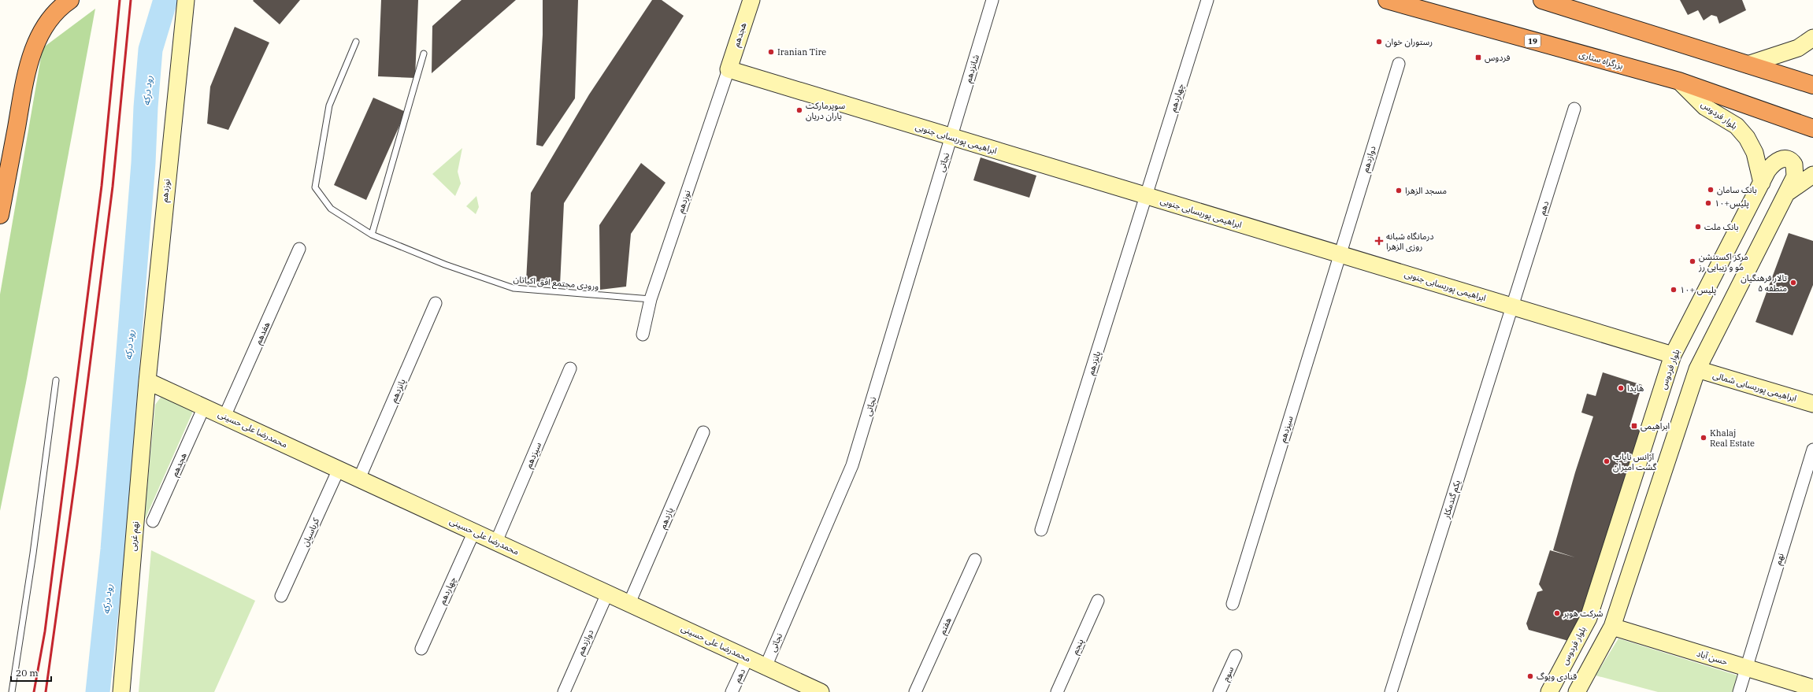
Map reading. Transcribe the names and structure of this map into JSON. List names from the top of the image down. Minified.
{"streets":{"highway":["19","بزرگراه ستاری"],"street":["هجدهم","شانزدهم","چهاردهم","بلوار فردوس","ابراهیمی پوربسابی جنوبی","دوازدهم","نجاتی","نوزدهم","دهم","هفدهم","پانزدهم","ابراهیمی پوربسابی شمالی","محمدرضا علی حسینی","سیزدهم","یکم گندمکار","یازدهم","کرباسیان","نهم غربی","نهم","هفتم","پنجم","حسن آباد","سوم"],"lane":["ورودی مجتمع افق اکباتان"]},"crossings":[["هجدهم","ابراهیمی پوربسابی جنوبی"],["هجدهم","نوزدهم"],["هجدهم","محمدرضا علی حسینی"],["بزرگراه ستاری","بلوار فردوس"],["شانزدهم","ابراهیمی پوربسابی جنوبی"],["شانزدهم","نجاتی"],["چهاردهم","ابراهیمی پوربسابی جنوبی"],["چهاردهم","پانزدهم"],["چهاردهم","محمدرضا علی حسینی"],["بلوار فردوس","ابراهیمی پوربسابی جنوبی"],["ابراهیمی پوربسابی جنوبی","دوازدهم"],["ابراهیمی پوربسابی جنوبی","نجاتی"],["ابراهیمی پوربسابی جنوبی","نوزدهم"],["ابراهیمی پوربسابی جنوبی","دهم"],["ابراهیمی پوربسابی جنوبی","پانزدهم"],["ابراهیمی پوربسابی جنوبی","سیزدهم"],["ابراهیمی پوربسابی جنوبی","یکم گندمکار"],["دوازدهم","محمدرضا علی حسینی"],["دوازدهم","سیزدهم"],["نجاتی","محمدرضا علی حسینی"],["نوزدهم","ورودی مجتمع افق اکباتان"],["نوزدهم","محمدرضا علی حسینی"],["نوزدهم","نهم غربی"],["دهم","محمدرضا علی حسینی"],["دهم","یکم گندمکار"],["هفدهم","محمدرضا علی حسینی"],["پانزدهم","محمدرضا علی حسینی"],["محمدرضا علی حسینی","سیزدهم"],["محمدرضا علی حسینی","یازدهم"],["محمدرضا علی حسینی","کرباسیان"],["محمدرضا علی حسینی","نهم غربی"],["نهم","حسن آباد"]],"water":["رود درکه"],"places":{"other":["رستوران خوان","Iranian Tire","سوپرمارکت یاران دریان","بانک سامان","مسجد الزهرا","پلیس+١٠","بانک ملت","مرکز اکستنشن مو و زیبایی رز","تالار فرهنگیان منطقه ۵","پلیس +۱۰","هایدا","Khalaj Real Estate","آژانس نایاب گشت امیران","شرکت هوبر","قنادی ویوگ"],"transit":["فردوس","ابراهیمی"],"health":["درمانگاه شبانه روزی الزهرا"]},"scale_bar":"20 m"}
